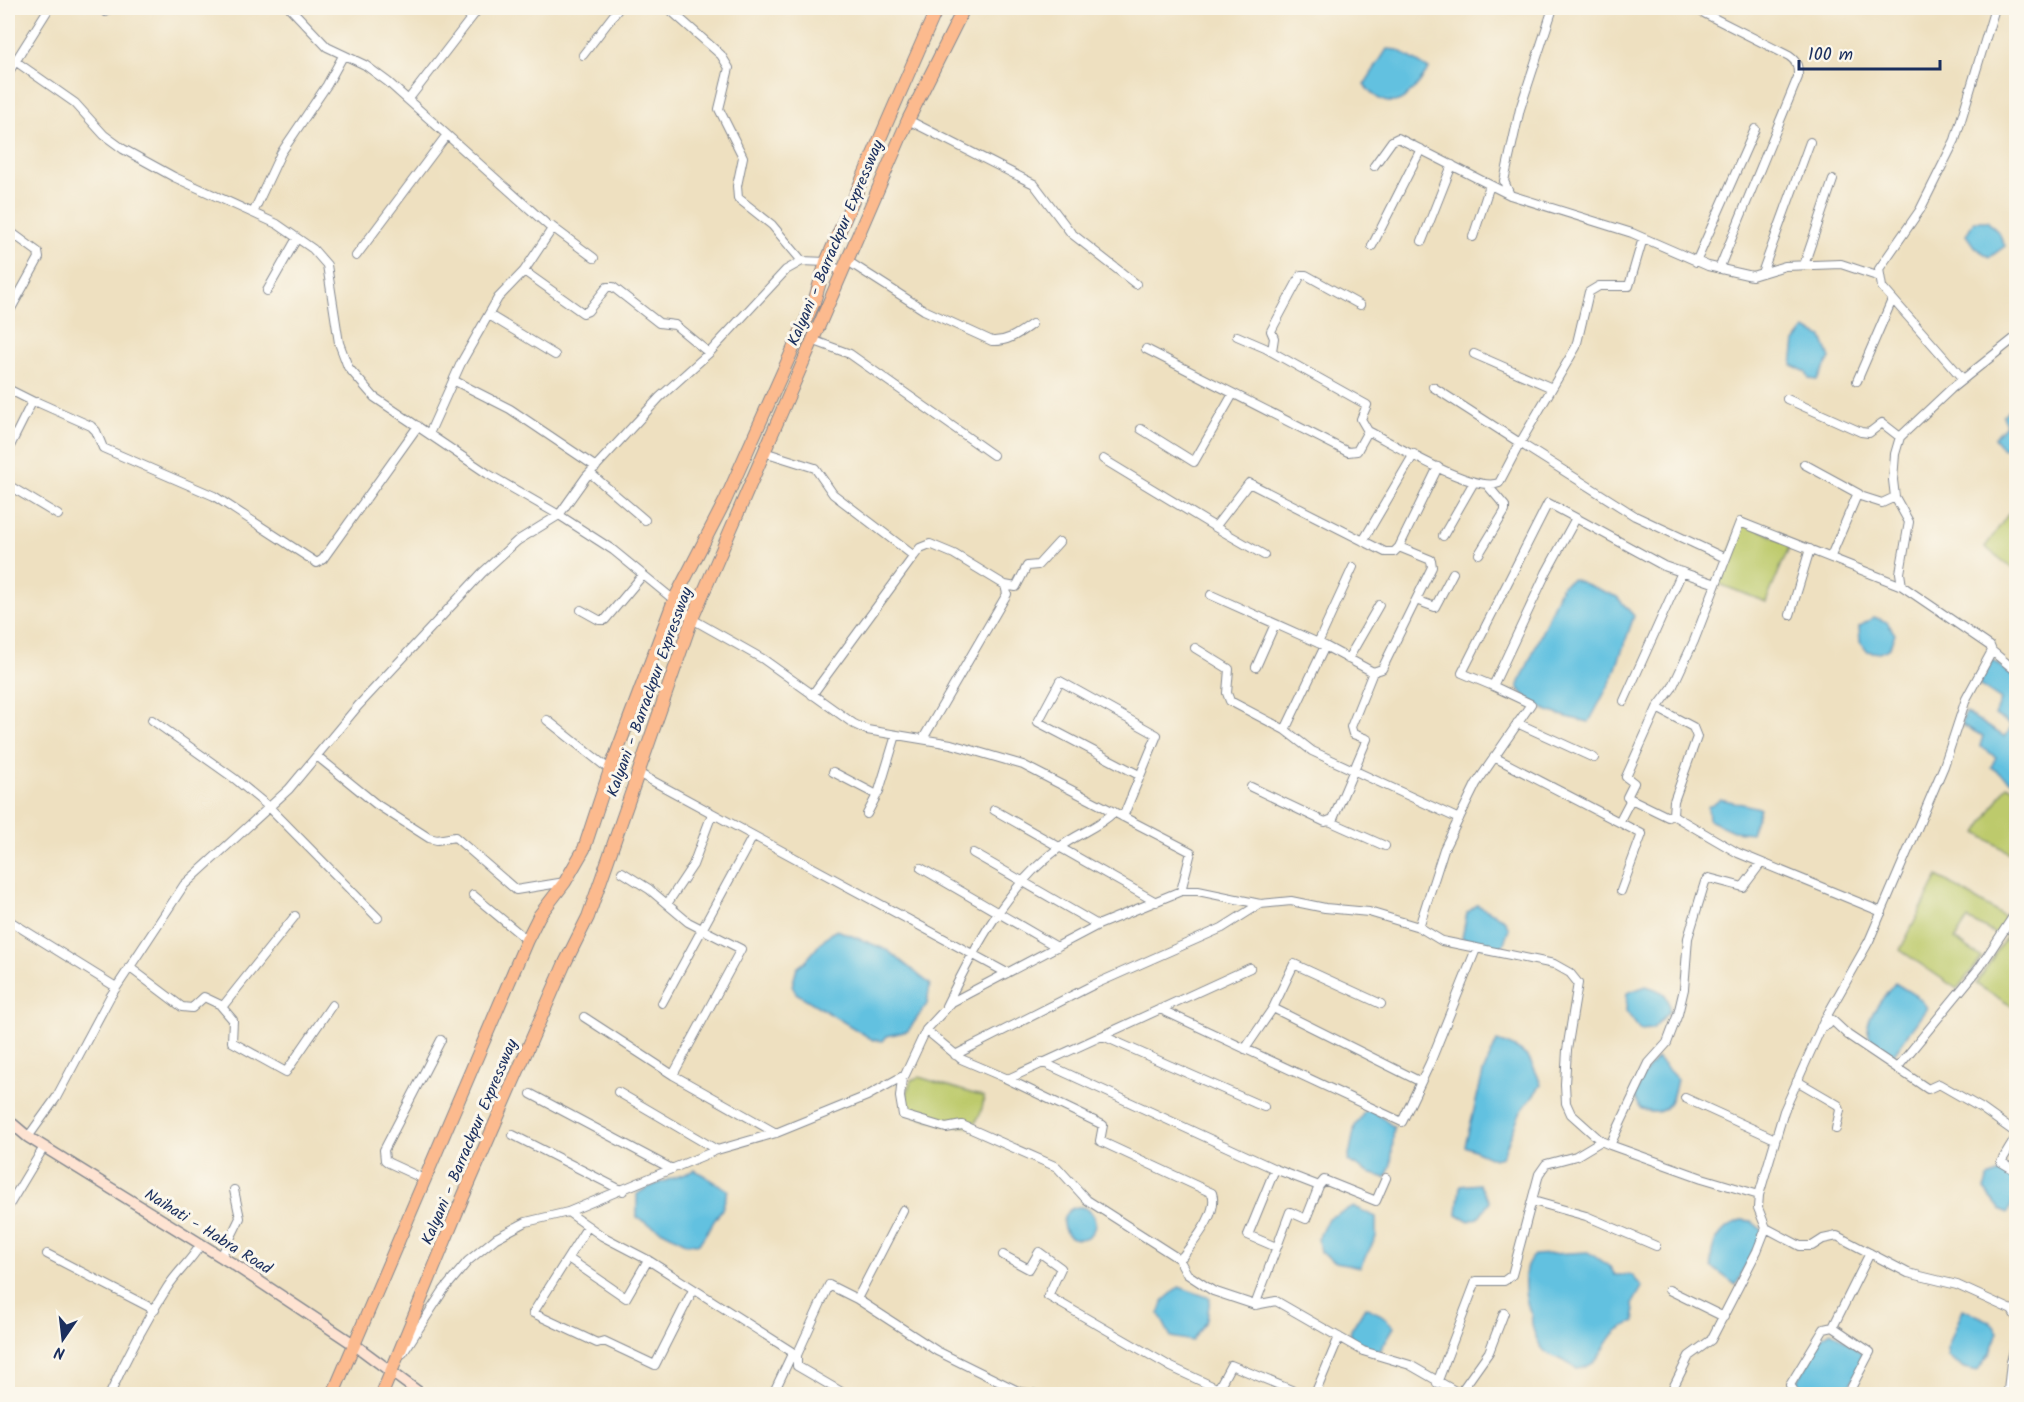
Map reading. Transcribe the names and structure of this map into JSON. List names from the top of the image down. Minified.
{"streets":{"highway":["Kalyani - Barrackpur Expressway"],"main road":["Naihati - Habra Road"]},"crossings":[["Kalyani - Barrackpur Expressway","Naihati - Habra Road"]],"scale_bar":"100 m","north":"bottom"}
